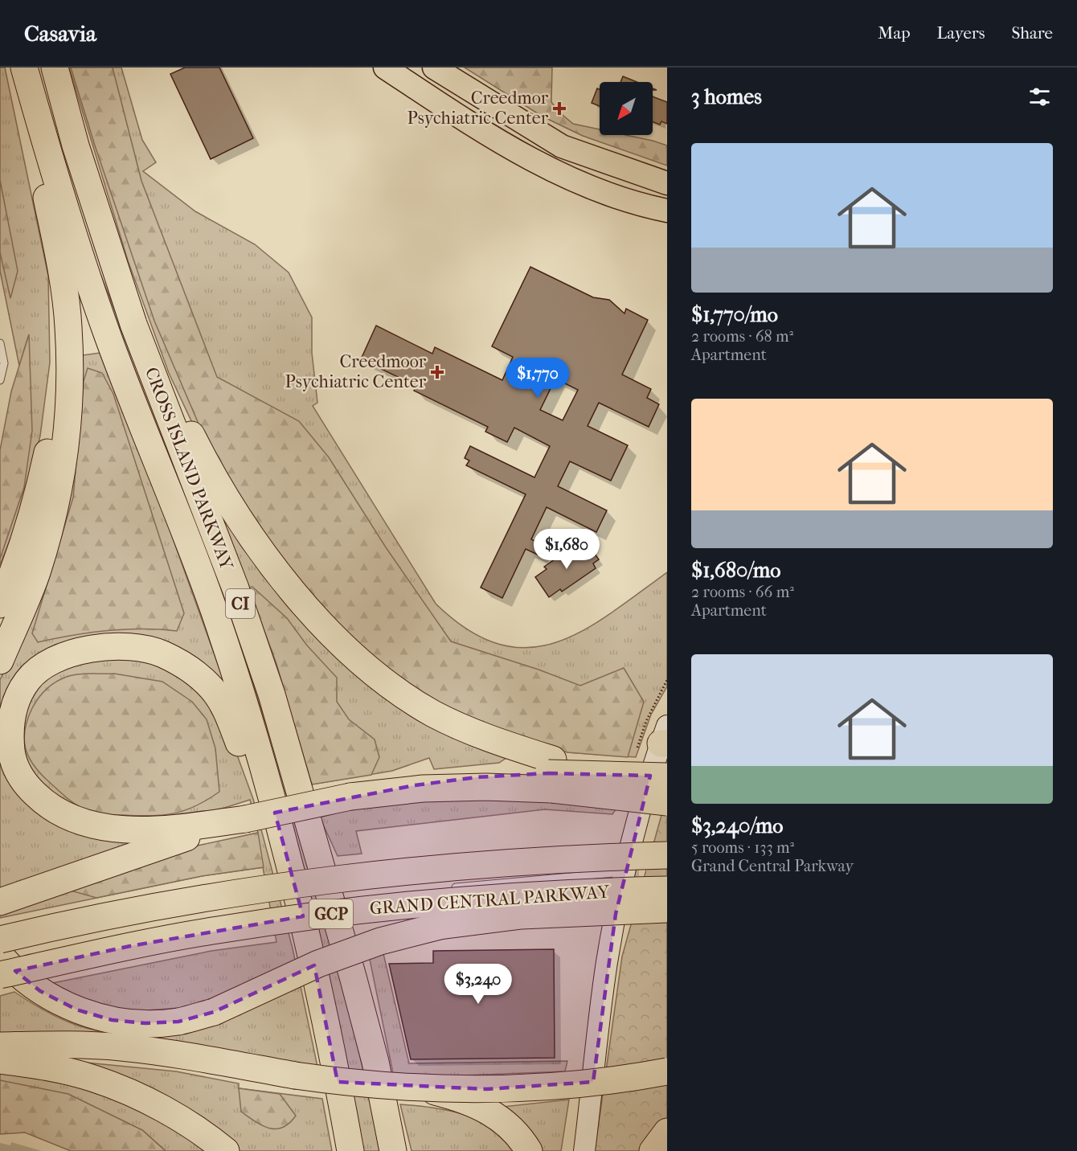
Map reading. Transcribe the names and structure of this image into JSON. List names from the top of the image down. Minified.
{"streets":{"highway":["CROSS ISLAND PARKWAY","CI","GRAND CENTRAL PARKWAY","GCP"]},"places":{"health":["Creedmor Psychiatric Center","Creedmoor Psychiatric Center"]},"north":"bottom left","page":{"header":"Casavia","nav":["Map","Layers","Share"],"heading":"3 homes","list":[{"name":"$1,770/mo","note":"2 rooms · 68 m² · Apartment"},{"name":"$1,680/mo","note":"2 rooms · 66 m² · Apartment"},{"name":"$3,240/mo","note":"5 rooms · 133 m² · Grand Central Parkway"}],"price":["$1,770","$1,680","$3,240"]}}
